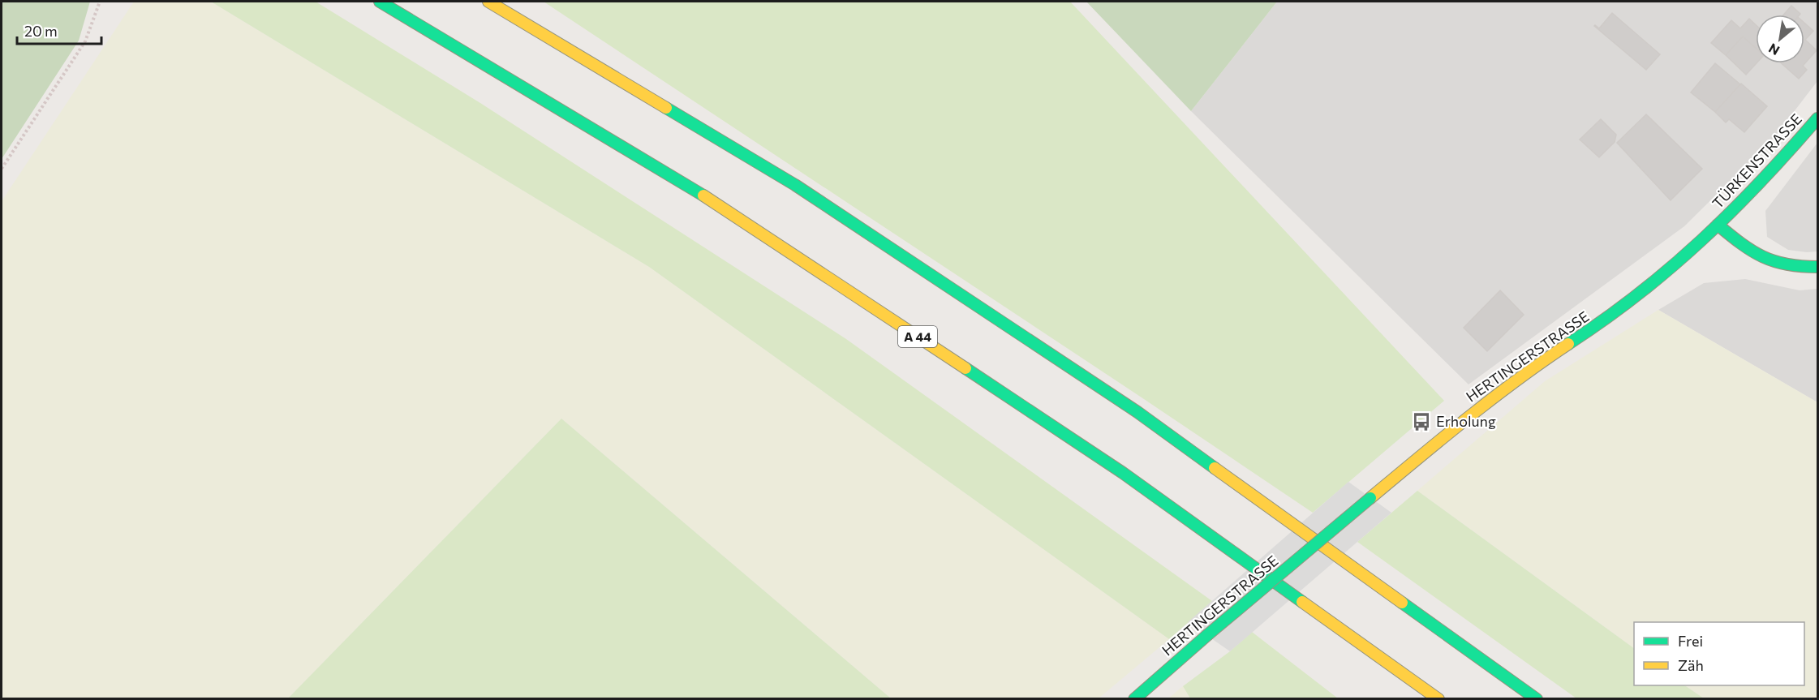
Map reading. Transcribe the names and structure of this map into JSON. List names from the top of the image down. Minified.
{"streets":{"main road":["TÜRKENSTRASSE","A 44","HERTINGERSTRASSE"]},"crossings":[["TÜRKENSTRASSE","HERTINGERSTRASSE"]],"places":{"bus stop":["Erholung"]},"legend":["Frei","Zäh"],"scale_bar":"20 m","north":"bottom left"}
